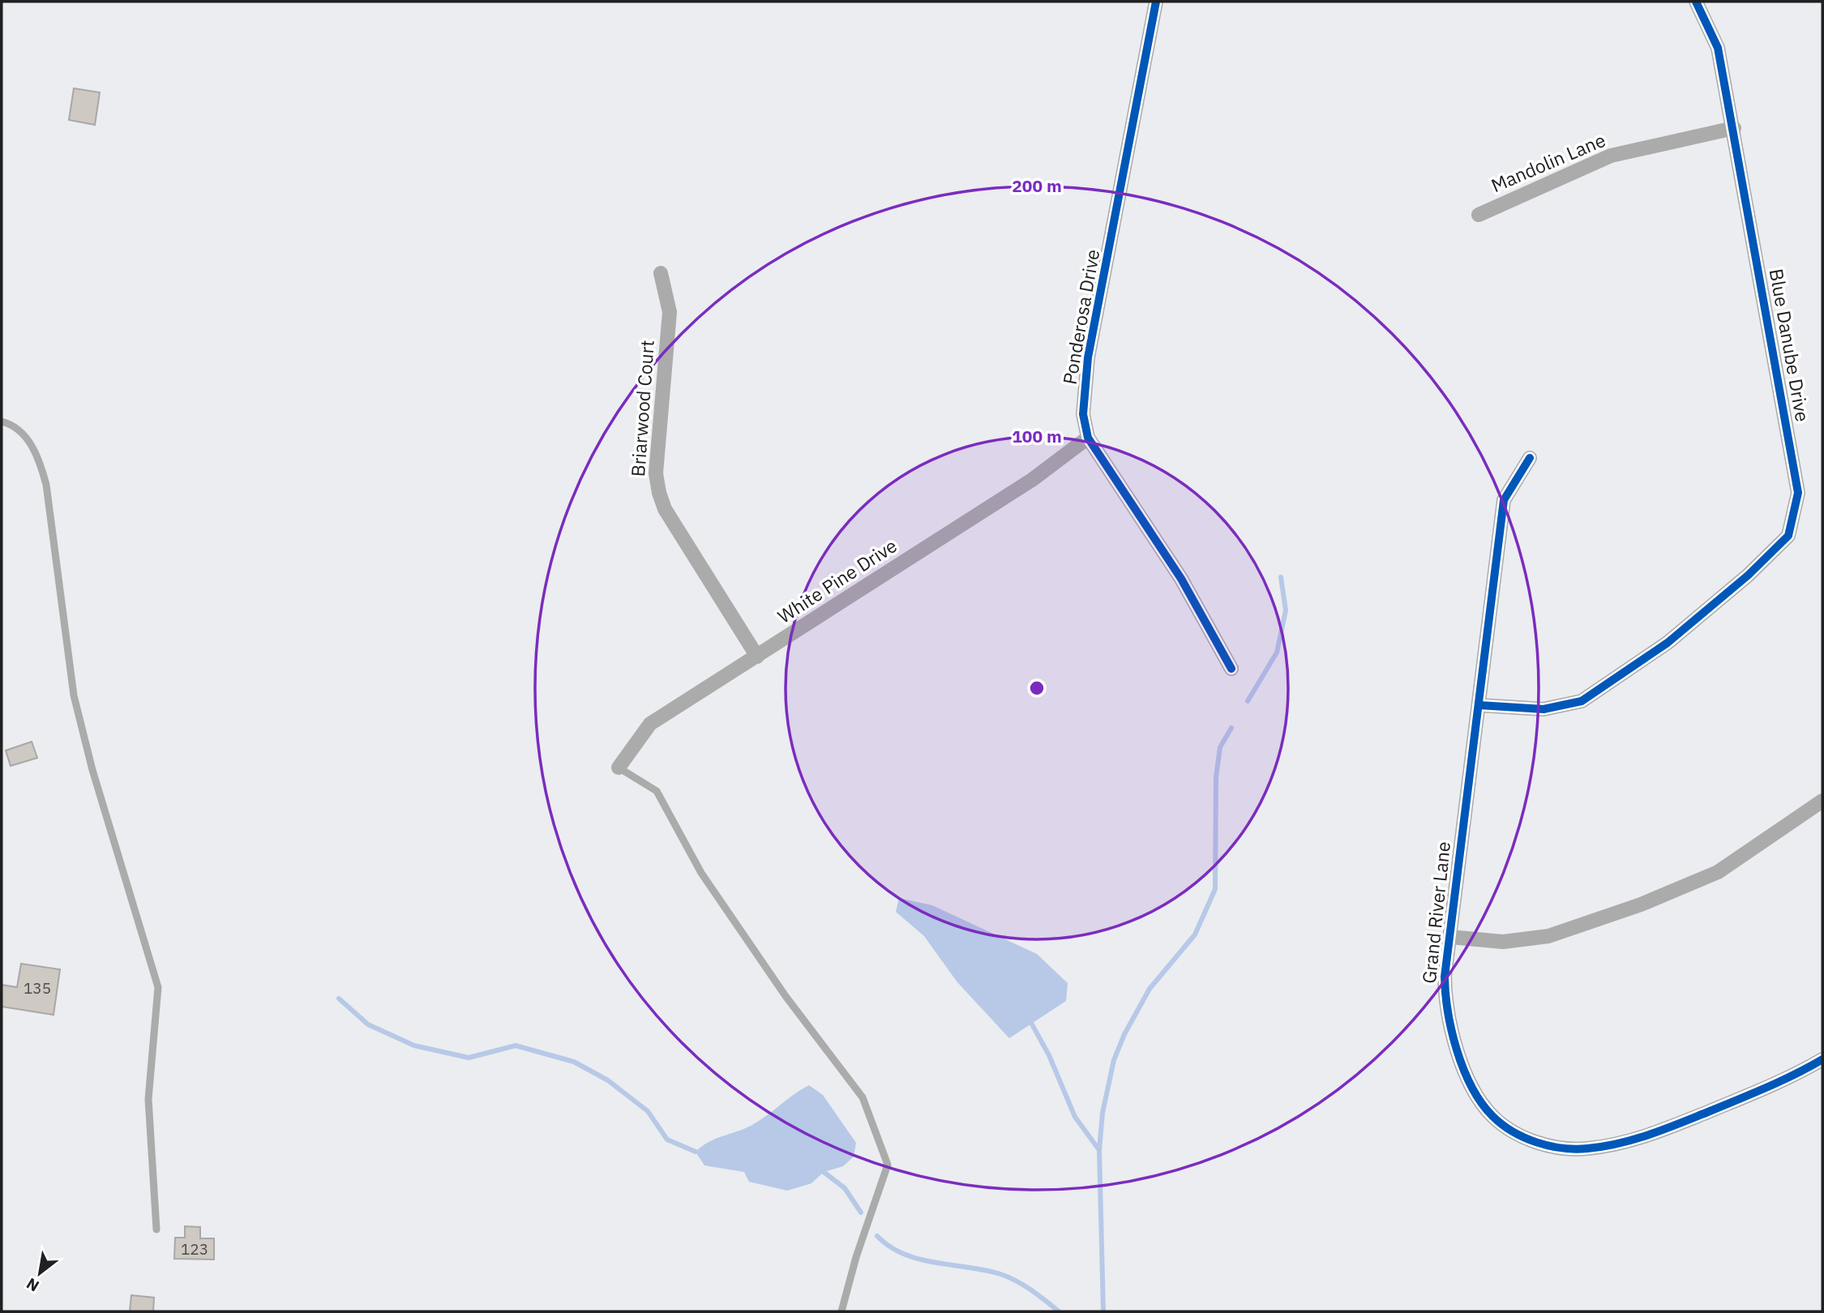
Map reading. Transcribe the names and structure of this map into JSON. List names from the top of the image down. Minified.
{"streets":{"street":["Mandolin Lane","Ponderosa Drive","Blue Danube Drive","Briarwood Court","White Pine Drive","Grand River Lane"]},"crossings":[["Mandolin Lane","Blue Danube Drive"],["Ponderosa Drive","White Pine Drive"],["Blue Danube Drive","Grand River Lane"],["Briarwood Court","White Pine Drive"]],"house_numbers":["135","123"],"north":"bottom left","rings":["200 m","100 m"]}
